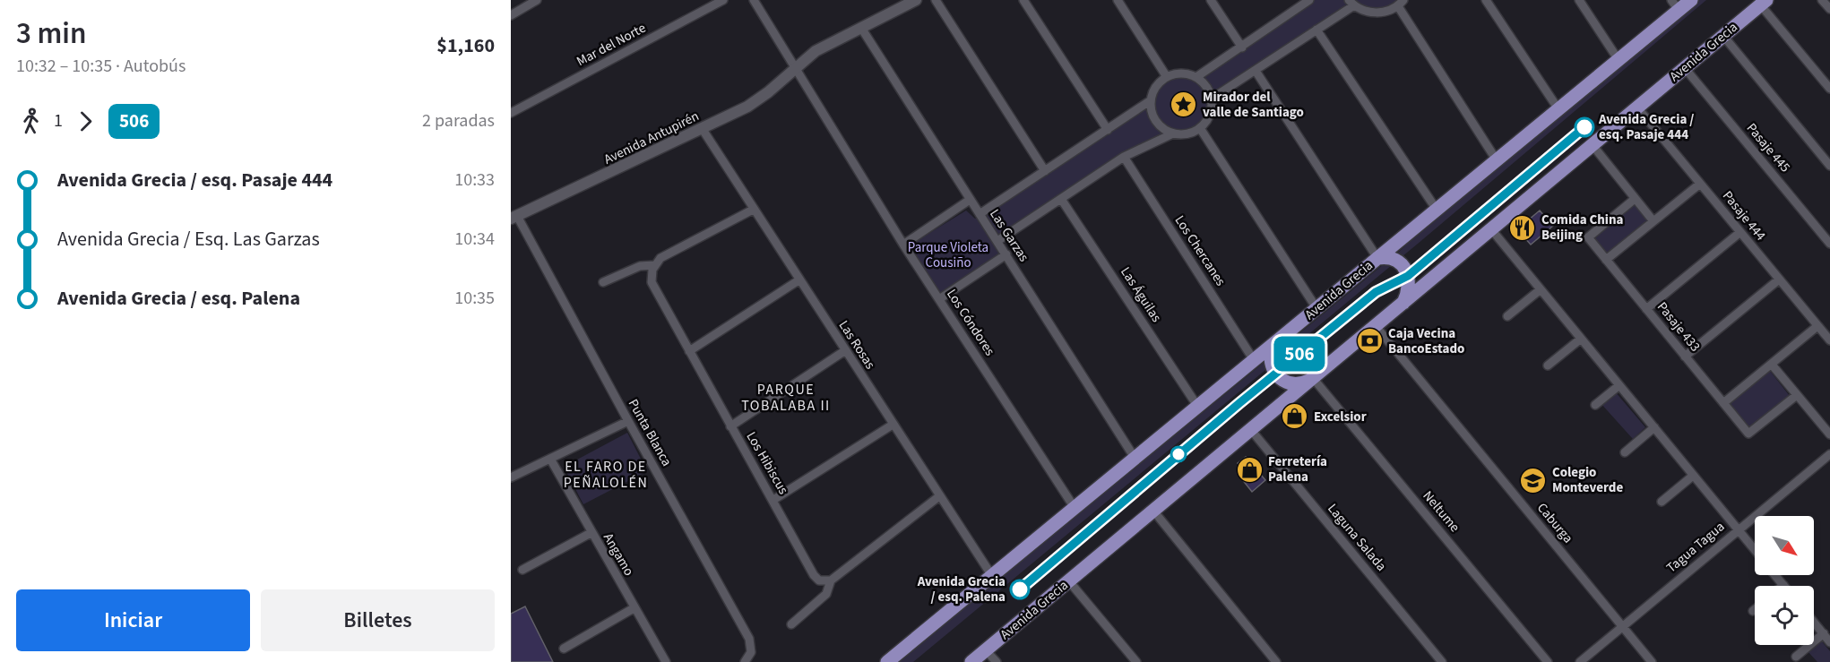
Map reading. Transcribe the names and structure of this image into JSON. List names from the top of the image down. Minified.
{"streets":{"main road":["Avenida Grecia"],"street":["Mar del Norte","Avenida Antupirén","Pasaje 445","Pasaje 444","Las Garzas","Los Chercanes","Las Águilas","Los Cóndores","Pasaje 433","Las Rosas","Punta Blanca","Los Hibiscus","Neltume","Caburga","Laguna Salada","Tagua Tagua","Angamo"]},"crossings":[["Avenida Grecia","Pasaje 445"],["Avenida Grecia","Pasaje 444"],["Avenida Grecia","Las Garzas"],["Avenida Grecia","Los Chercanes"],["Avenida Grecia","Las Águilas"],["Avenida Grecia","Los Cóndores"],["Avenida Grecia","Las Rosas"],["Avenida Grecia","Neltume"],["Avenida Grecia","Caburga"],["Avenida Grecia","Laguna Salada"],["Avenida Antupirén","Las Garzas"],["Avenida Antupirén","Los Cóndores"],["Avenida Antupirén","Las Rosas"],["Avenida Antupirén","Punta Blanca"],["Caburga","Tagua Tagua"]],"districts":["PARQUE TOBALABA II","EL FARO DE PEÑALOLÉN"],"parks":["Parque Violeta Cousiño"],"places":{"place":["Mirador del valle de Santiago"],"other":["Avenida Grecia / esq. Pasaje 444","Avenida Grecia / esq. Palena"],"restaurant":["Comida China Beijing"],"bank":["Caja Vecina BancoEstado"],"shop":["Excelsior","Ferretería Palena"],"school or university":["Colegio Monteverde"]},"lines":["bus line 506"],"north":"bottom right","page":{"heading":["3 min","10:32 – 10:35 · Autobús","$1,160"],"on_map":"506","legs":["1","506","2 paradas"],"list":[{"name":"Avenida Grecia / esq. Pasaje 444","value":"10:33"},{"name":"Avenida Grecia / Esq. Las Garzas","value":"10:34"},{"name":"Avenida Grecia / esq. Palena","value":"10:35"}],"buttons":["Iniciar","Billetes"]}}
